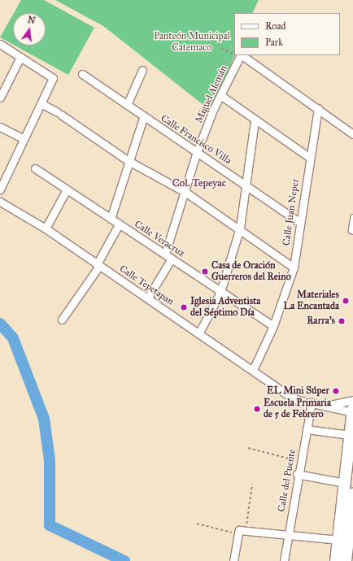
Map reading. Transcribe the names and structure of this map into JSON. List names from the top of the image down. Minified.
{"streets":{"street":["Miguel Alemán","Calle Francisco Villa","Calle Juan Neper","Calle Veracruz","Calle Tepetapan","Calle del Puente"]},"crossings":[["Miguel Alemán","Calle Francisco Villa"],["Miguel Alemán","Calle Veracruz"],["Calle Francisco Villa","Calle Juan Neper"],["Calle Juan Neper","Calle Veracruz"],["Calle Juan Neper","Calle Tepetapan"],["Calle Tepetapan","Calle del Puente"]],"districts":["Col. Tepeyac"],"parks":["Panteón Municipal Catemaco"],"places":["Casa de Oración Guerreros del Reino","Materiales La Encantada","Iglesia Adventista del Séptimo Día","Rarra's","EL Mini Súper","Escuela Primaria de 5 de Febrero"],"legend":["Road","Park"],"north":"top"}
